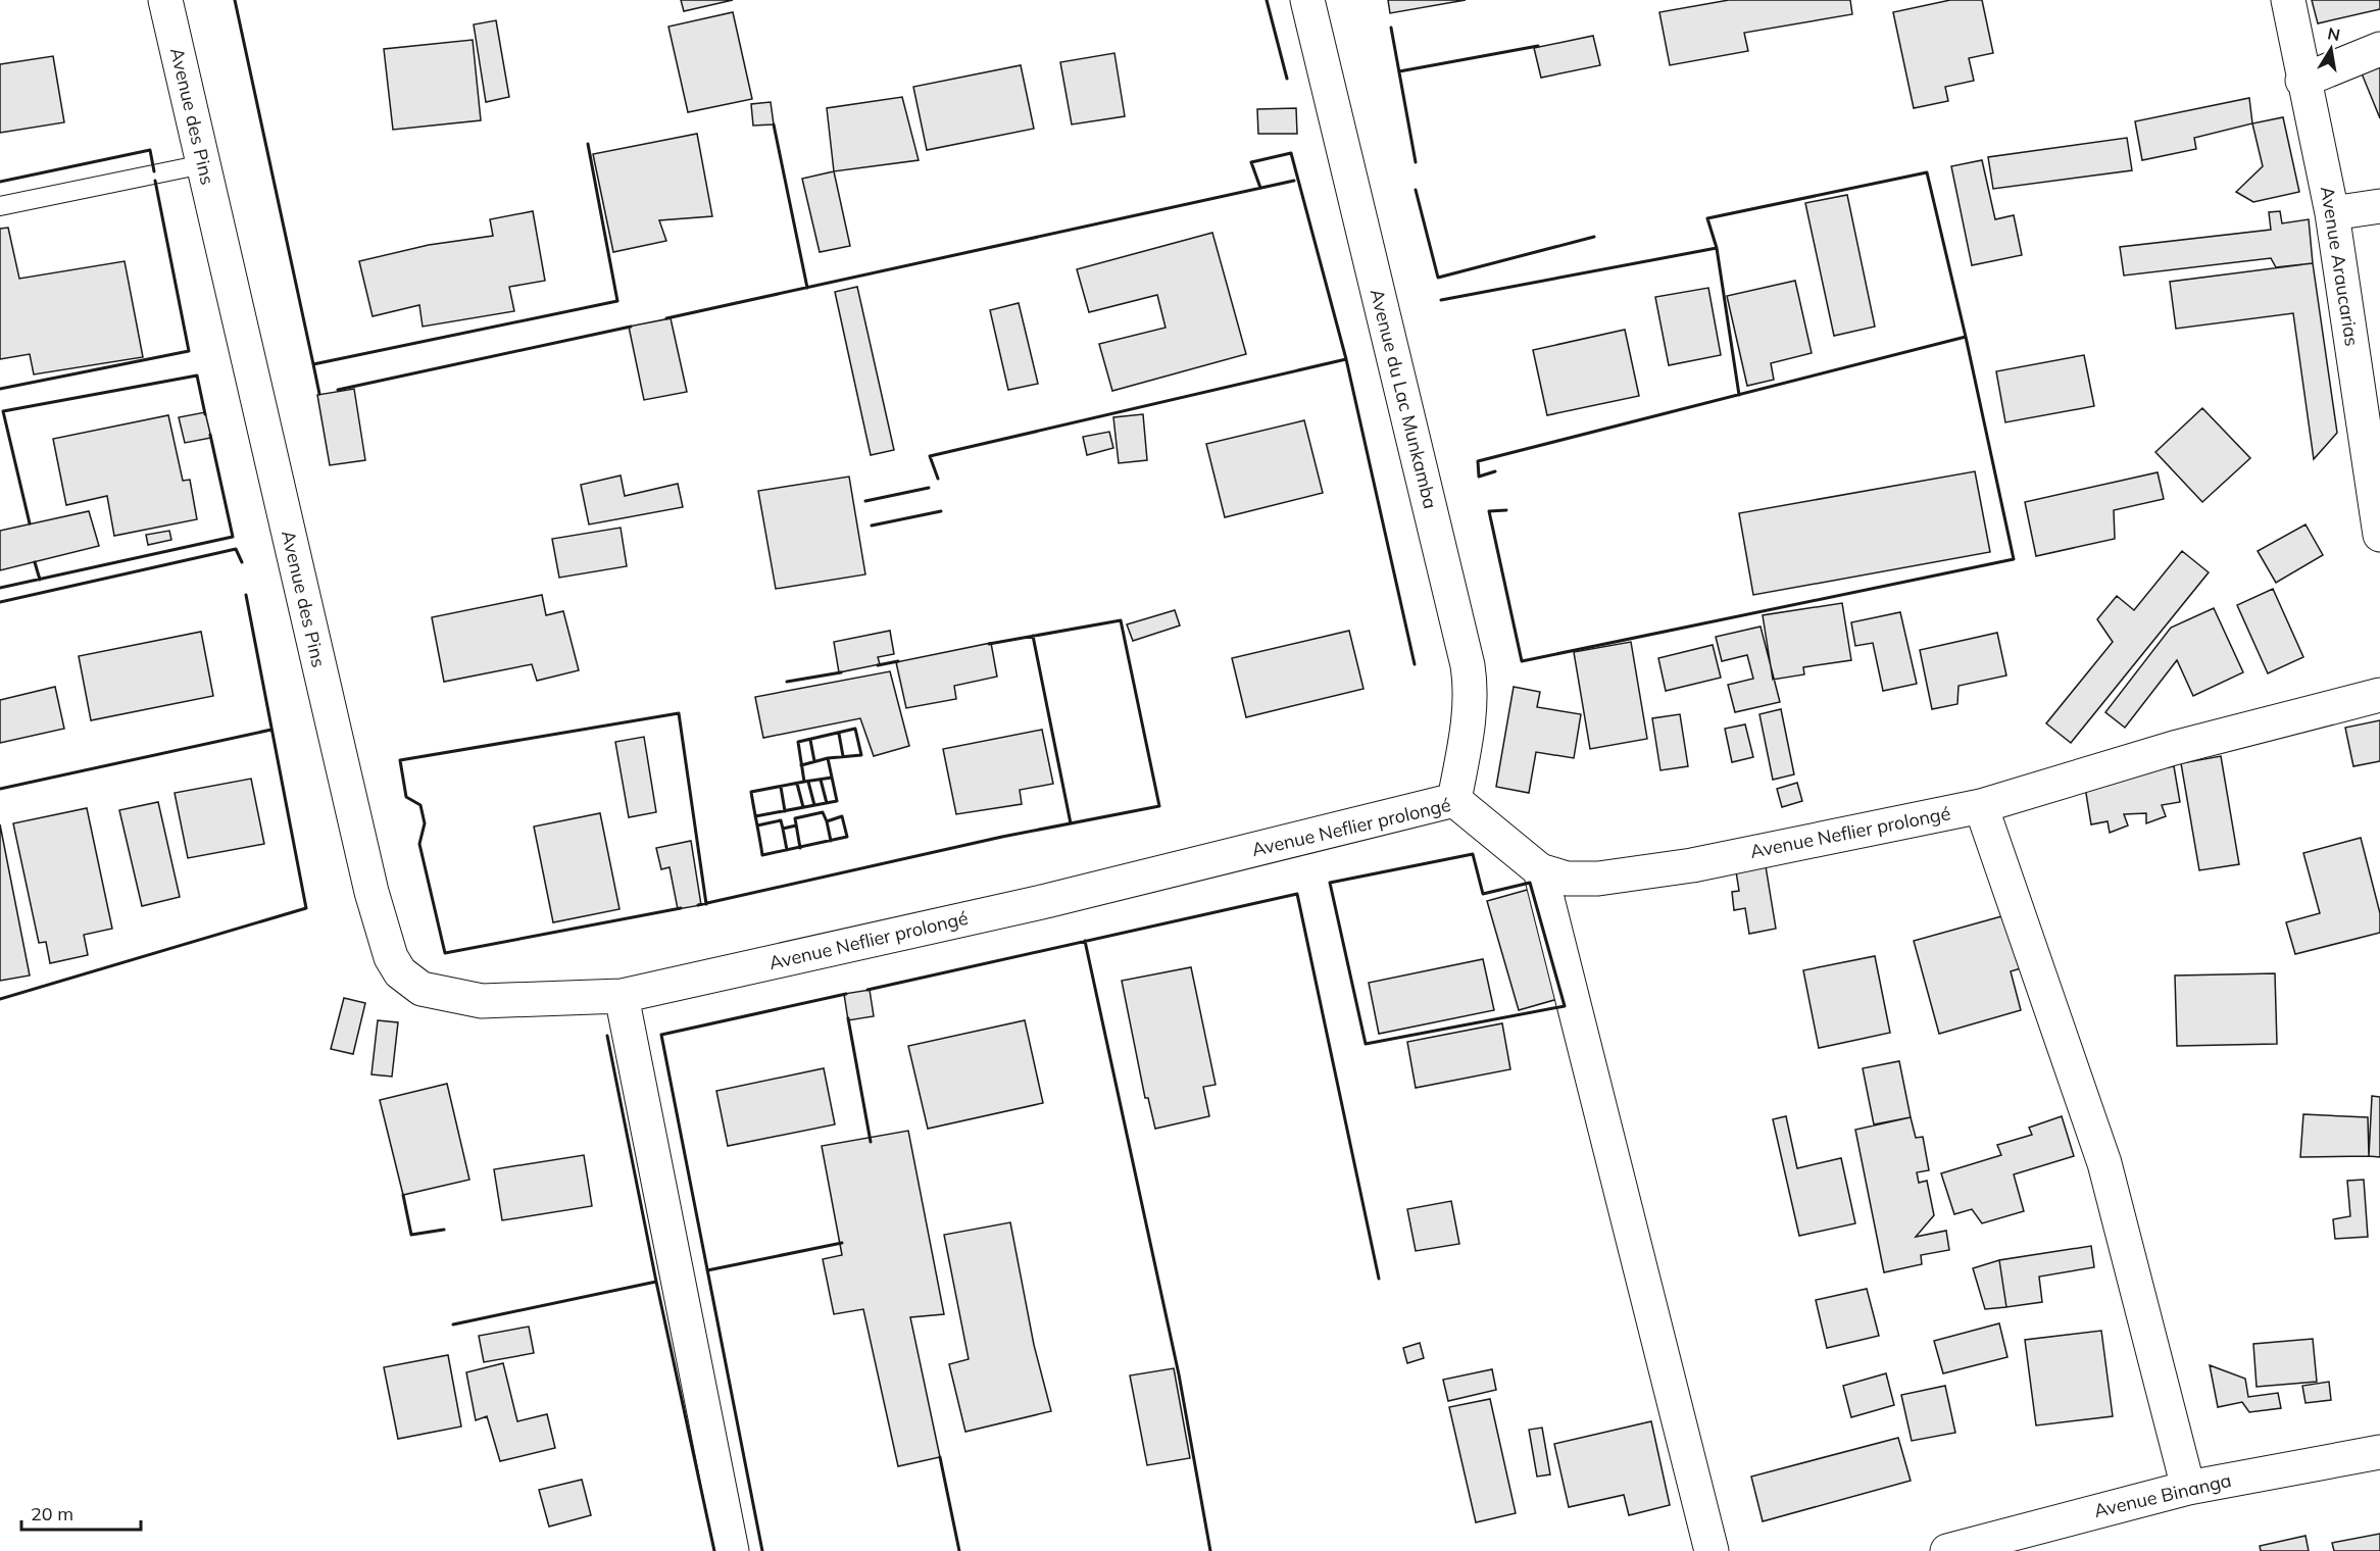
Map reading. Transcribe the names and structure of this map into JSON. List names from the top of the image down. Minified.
{"streets":{"street":["Avenue des Pins","Avenue Araucarias","Avenue du Lac Munkamba","Avenue Neflier prolongé","Avenue Binanga"]},"crossings":[["Avenue des Pins","Avenue Neflier prolongé"],["Avenue du Lac Munkamba","Avenue Neflier prolongé"]],"scale_bar":"20 m","north":"top"}
